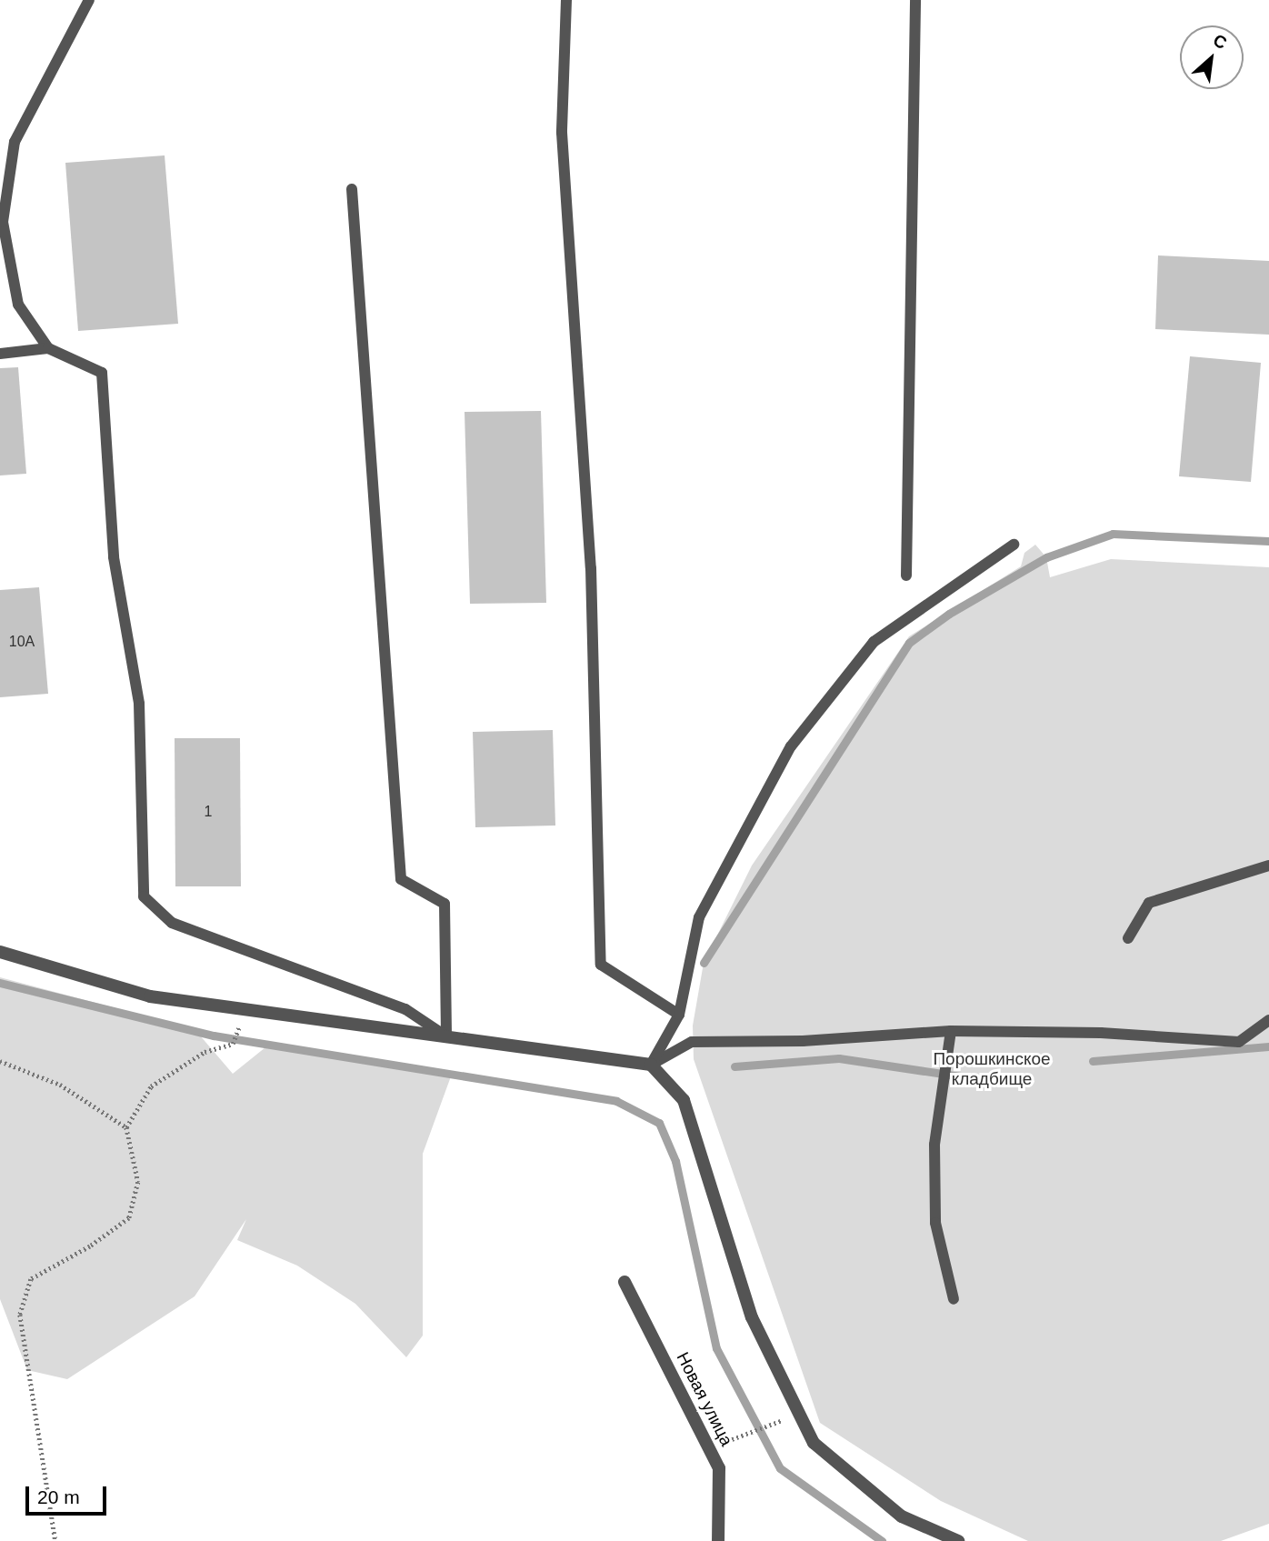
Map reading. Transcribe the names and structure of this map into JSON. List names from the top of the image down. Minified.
{"streets":{"street":["Новая улица"]},"parks":["Порошкинское кладбище"],"house_numbers":["10А","1"],"scale_bar":"20 m","north":"top right"}
